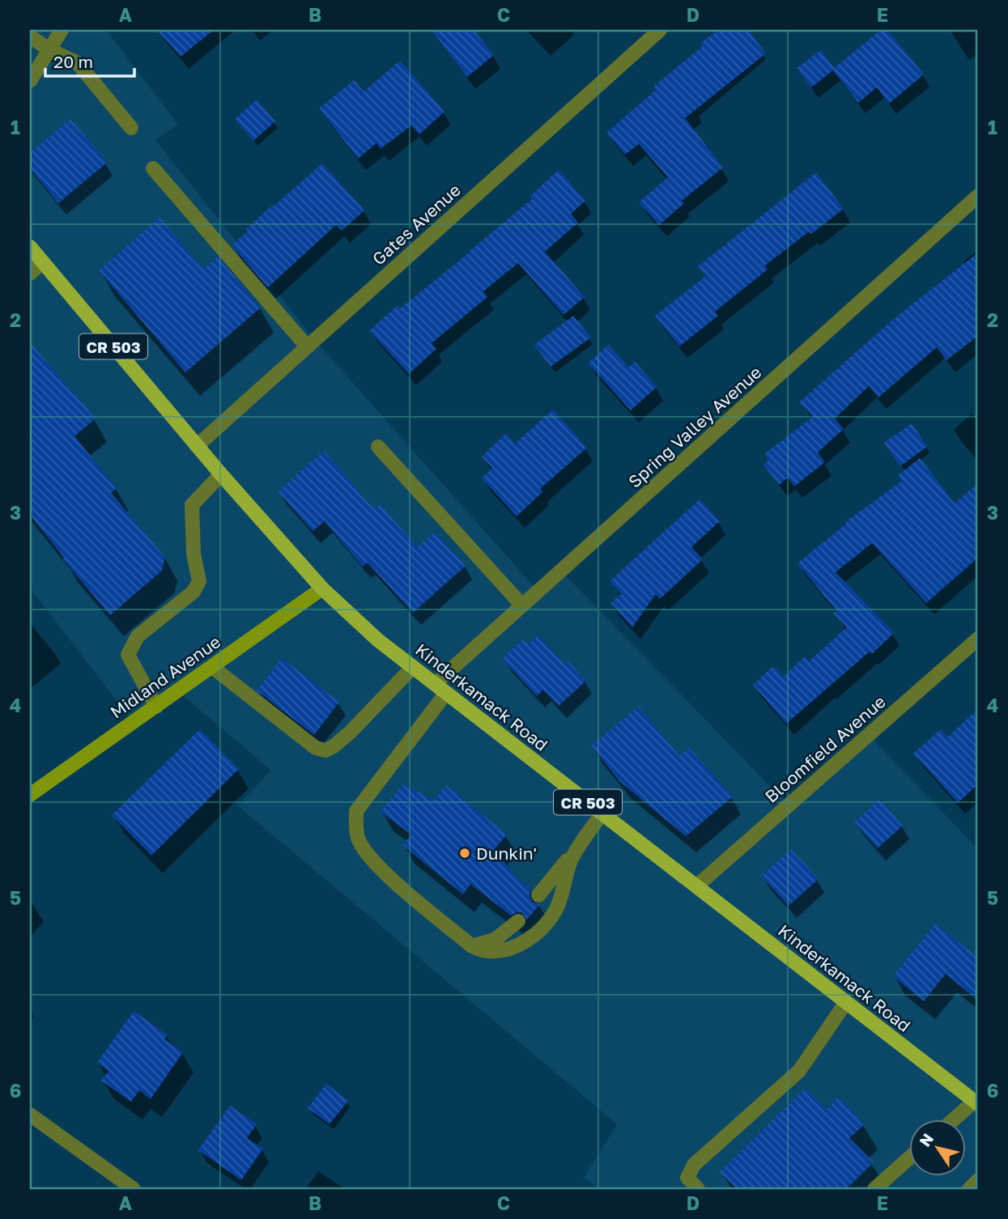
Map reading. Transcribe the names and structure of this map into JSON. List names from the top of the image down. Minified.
{"streets":{"main road":["CR 503","Kinderkamack Road"],"street":["Gates Avenue","Spring Valley Avenue","Midland Avenue","Bloomfield Avenue"]},"crossings":[["Gates Avenue","Kinderkamack Road"],["Spring Valley Avenue","Kinderkamack Road"],["Midland Avenue","Kinderkamack Road"],["Kinderkamack Road","Bloomfield Avenue"]],"places":["Dunkin'"],"scale_bar":"20 m","north":"top left","grid":{"columns":["A","B","C","D","E"],"rows":["1","2","3","4","5","6"]}}
